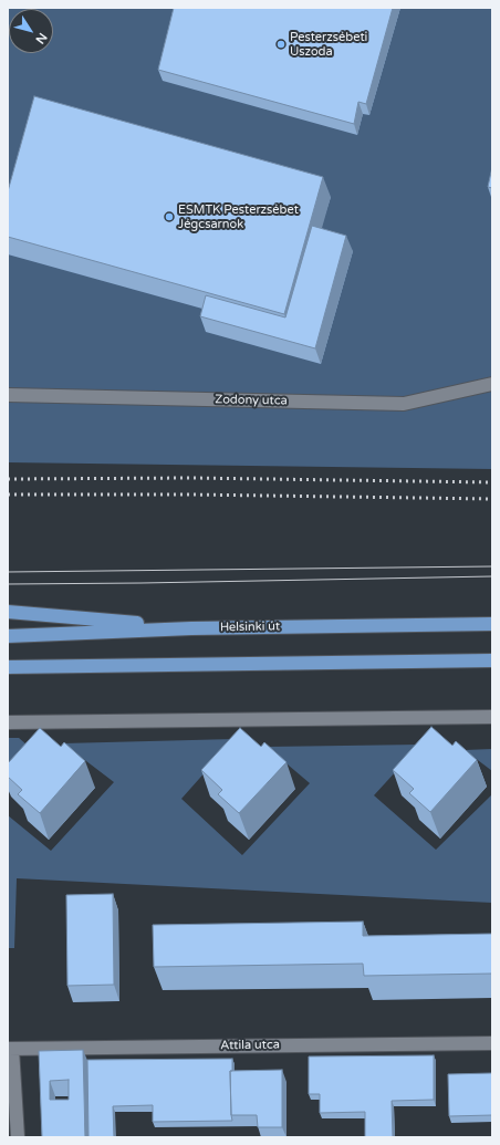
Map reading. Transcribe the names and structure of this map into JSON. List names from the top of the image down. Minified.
{"streets":{"main road":["Helsinki út"],"street":["Zodony utca","Attila utca"]},"places":["Pesterzsébeti Uszoda","ESMTK Pesterzsébet Jégcsarnok"],"north":"bottom right"}
